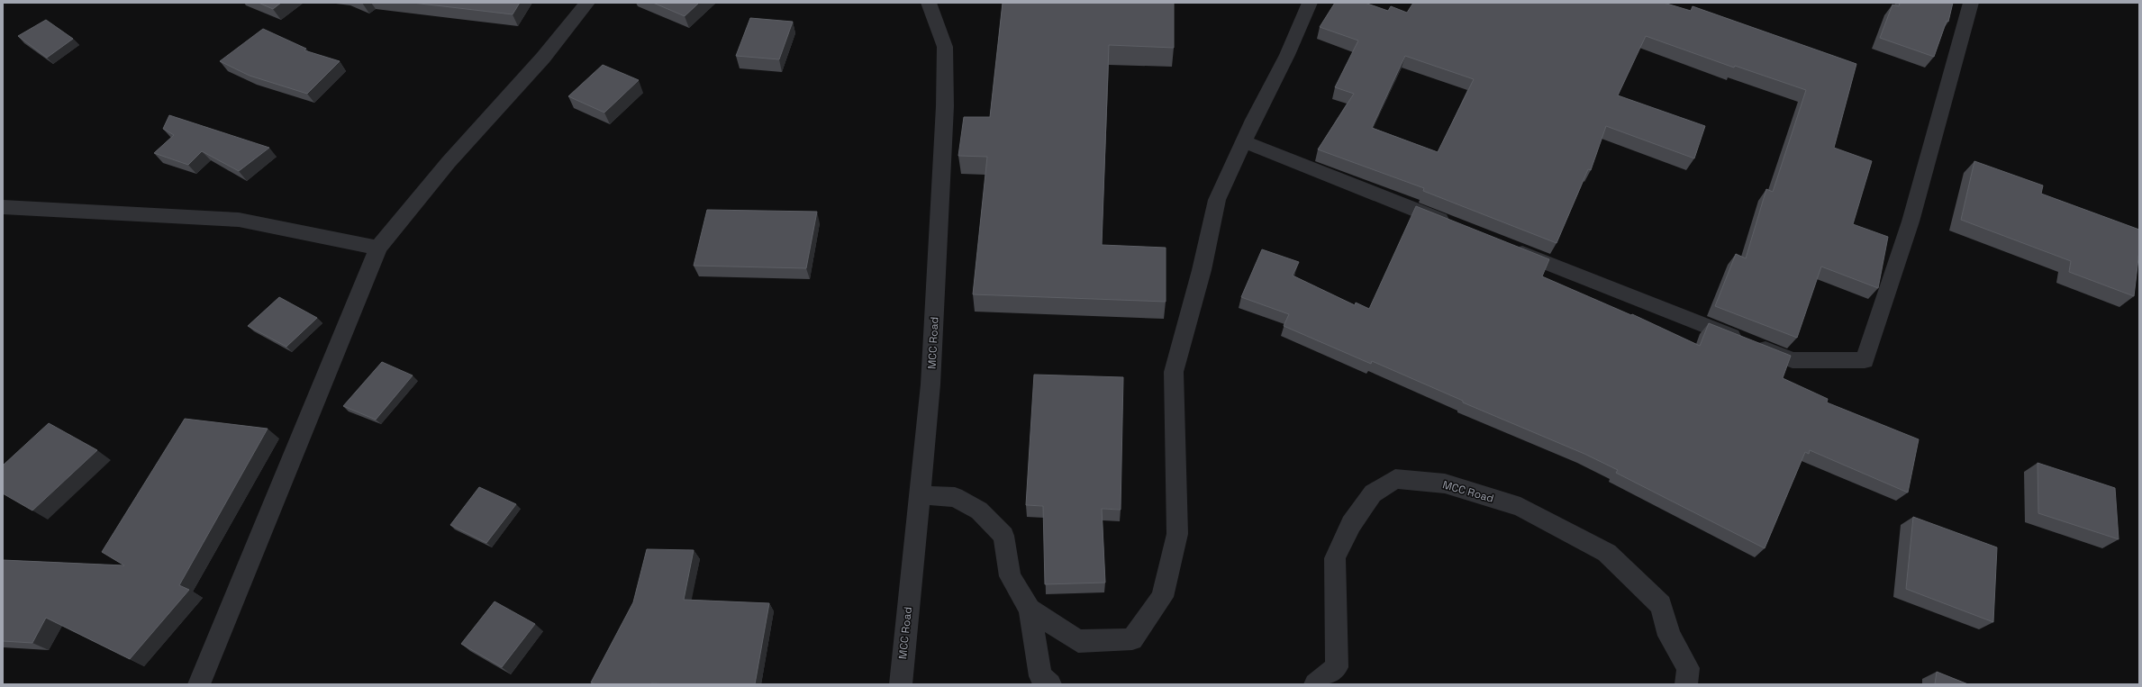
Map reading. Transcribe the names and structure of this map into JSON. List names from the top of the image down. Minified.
{"streets":{"street":["MCC Road"]}}
